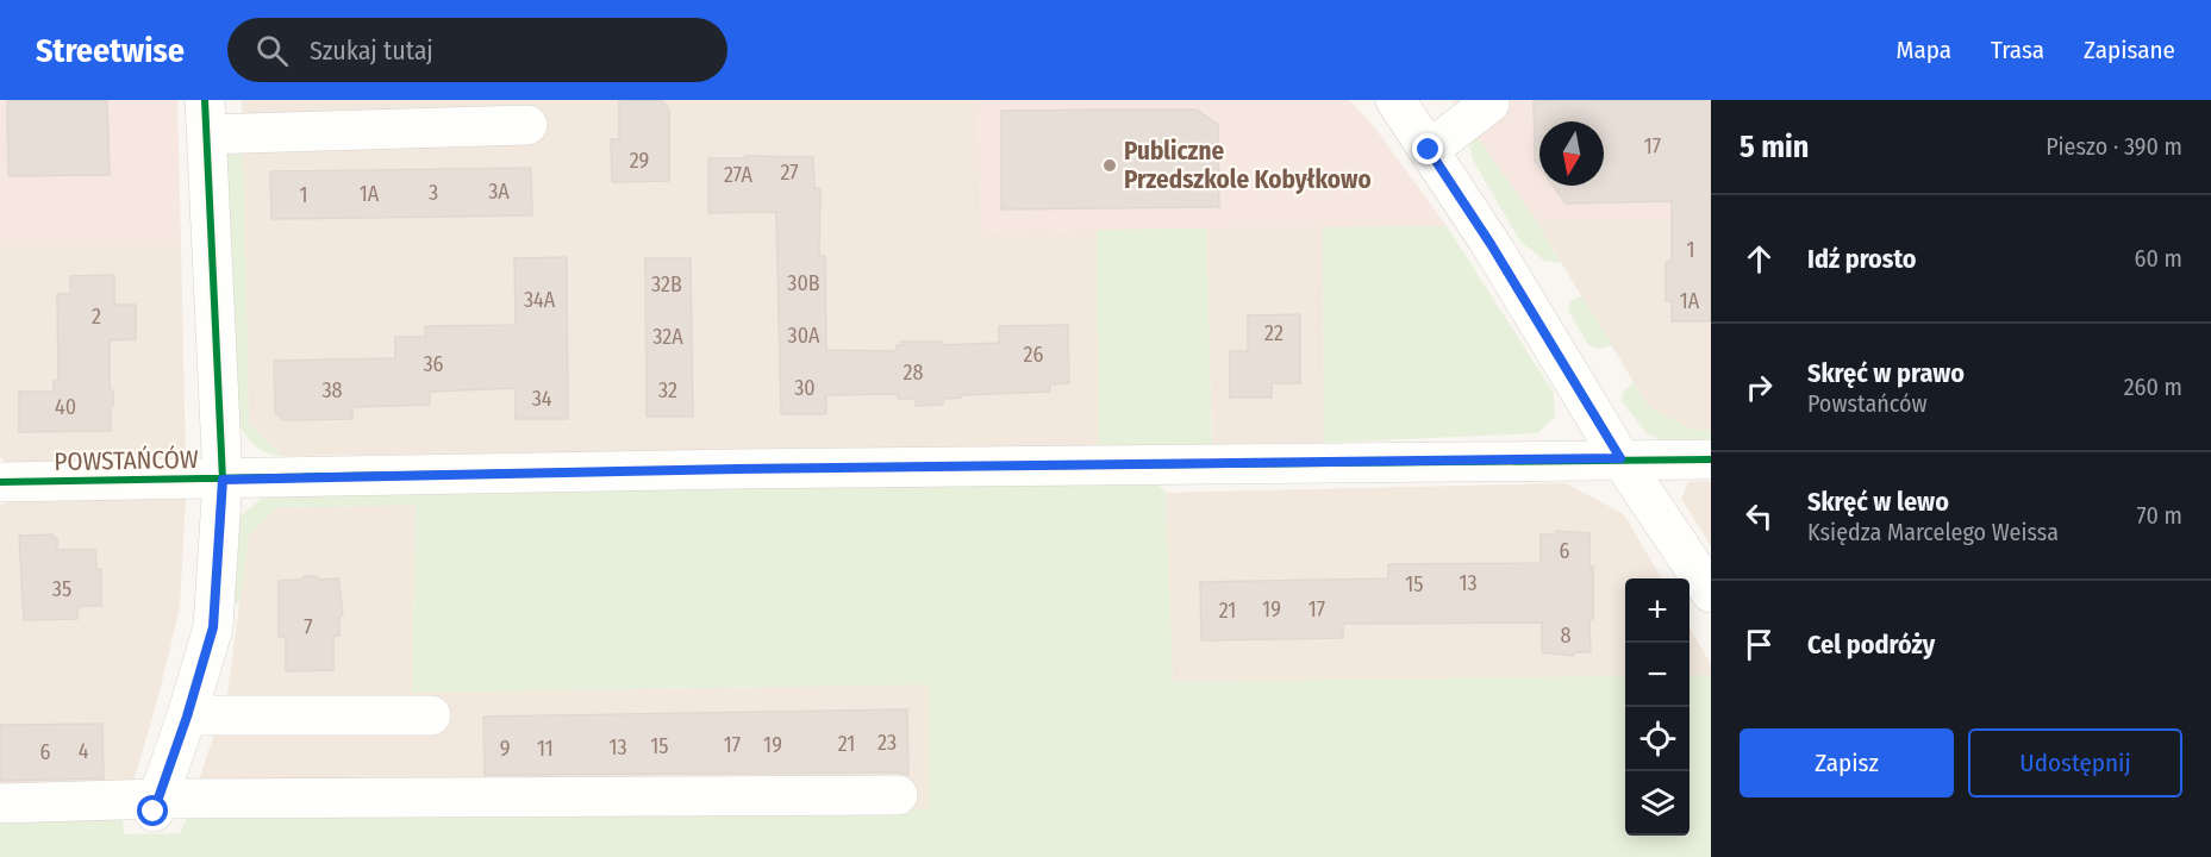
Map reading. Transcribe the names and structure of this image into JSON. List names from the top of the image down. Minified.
{"streets":{"street":["POWSTAŃCÓW"]},"places":["Publiczne Przedszkole Kobyłkowo"],"house_numbers":["17","29","27","27A","3A","3","1A","1","1","30B","32B","34A","1A","2","22","30A","32A","26","36","28","30","38","32","34","40","6","13","15","35","19","17","21","7","8","23","21","17","19","15","13","9","11","4","6"],"north":"bottom","page":{"header":"Streetwise","search":"Szukaj tutaj","nav":["Mapa","Trasa","Zapisane"],"heading":["5 min","Pieszo · 390 m"],"list":[["Idź prosto","60 m"],["Skręć w prawo","Powstańców","260 m"],["Skręć w lewo","Księdza Marcelego Weissa","70 m"],"Cel podróży"],"map_buttons":["+","−"],"buttons":["Zapisz","Udostępnij"]}}
